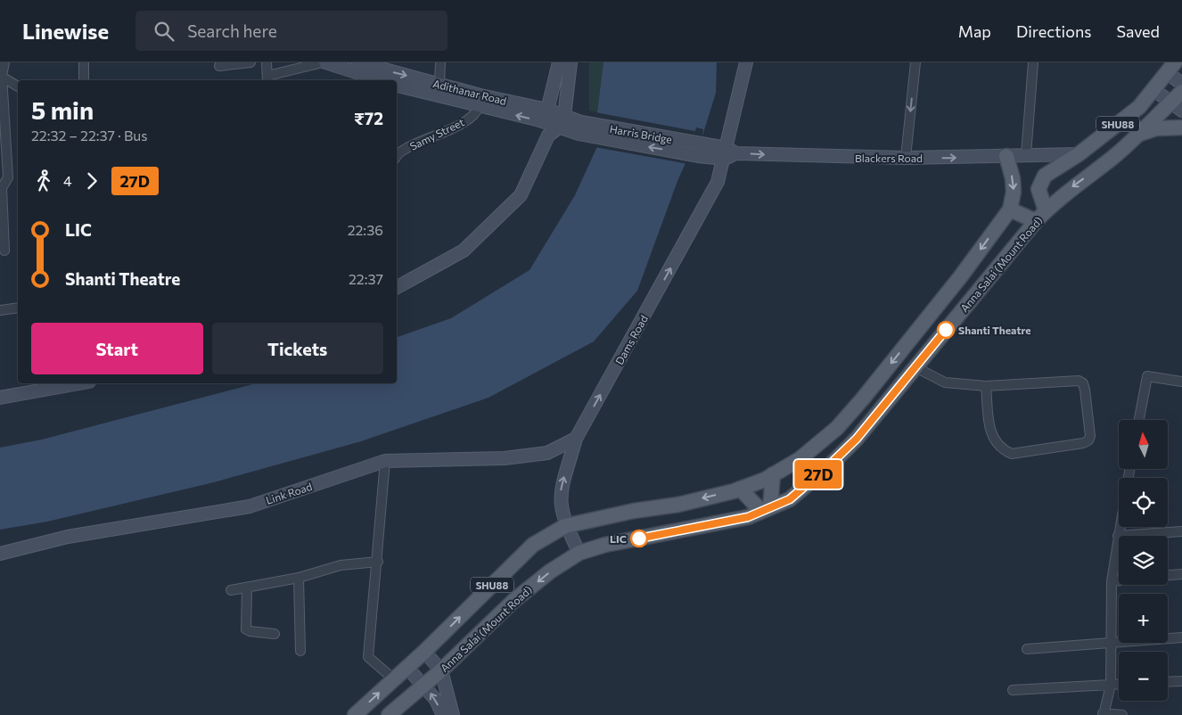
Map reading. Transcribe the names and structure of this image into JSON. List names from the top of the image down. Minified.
{"streets":{"main road":["SHU88","Anna Salai (Mount Road)"],"street":["Adithanar Road","Samy Street","Harris Bridge","Blackers Road","Dams Road","Link Road"]},"crossings":[["Adithanar Road","Samy Street"],["Adithanar Road","Harris Bridge"],["SHU88","Blackers Road"],["Harris Bridge","Blackers Road"],["Blackers Road","Dams Road"],["Anna Salai (Mount Road)","Dams Road"],["Dams Road","Link Road"]],"one_way":["Blackers Road","Dams Road"],"places":["Shanti Theatre","LIC"],"lines":["bus line 27D"],"north":"top","page":{"header":"Linewise","search":"Search here","nav":["Map","Directions","Saved"],"on_map":"27D","heading":["5 min","22:32 – 22:37 · Bus","₹72"],"legs":["4","27D"],"list":[{"name":"LIC","value":"22:36"},{"name":"Shanti Theatre","value":"22:37"}],"buttons":["Start","Tickets"],"map_buttons":["+","−"]}}
